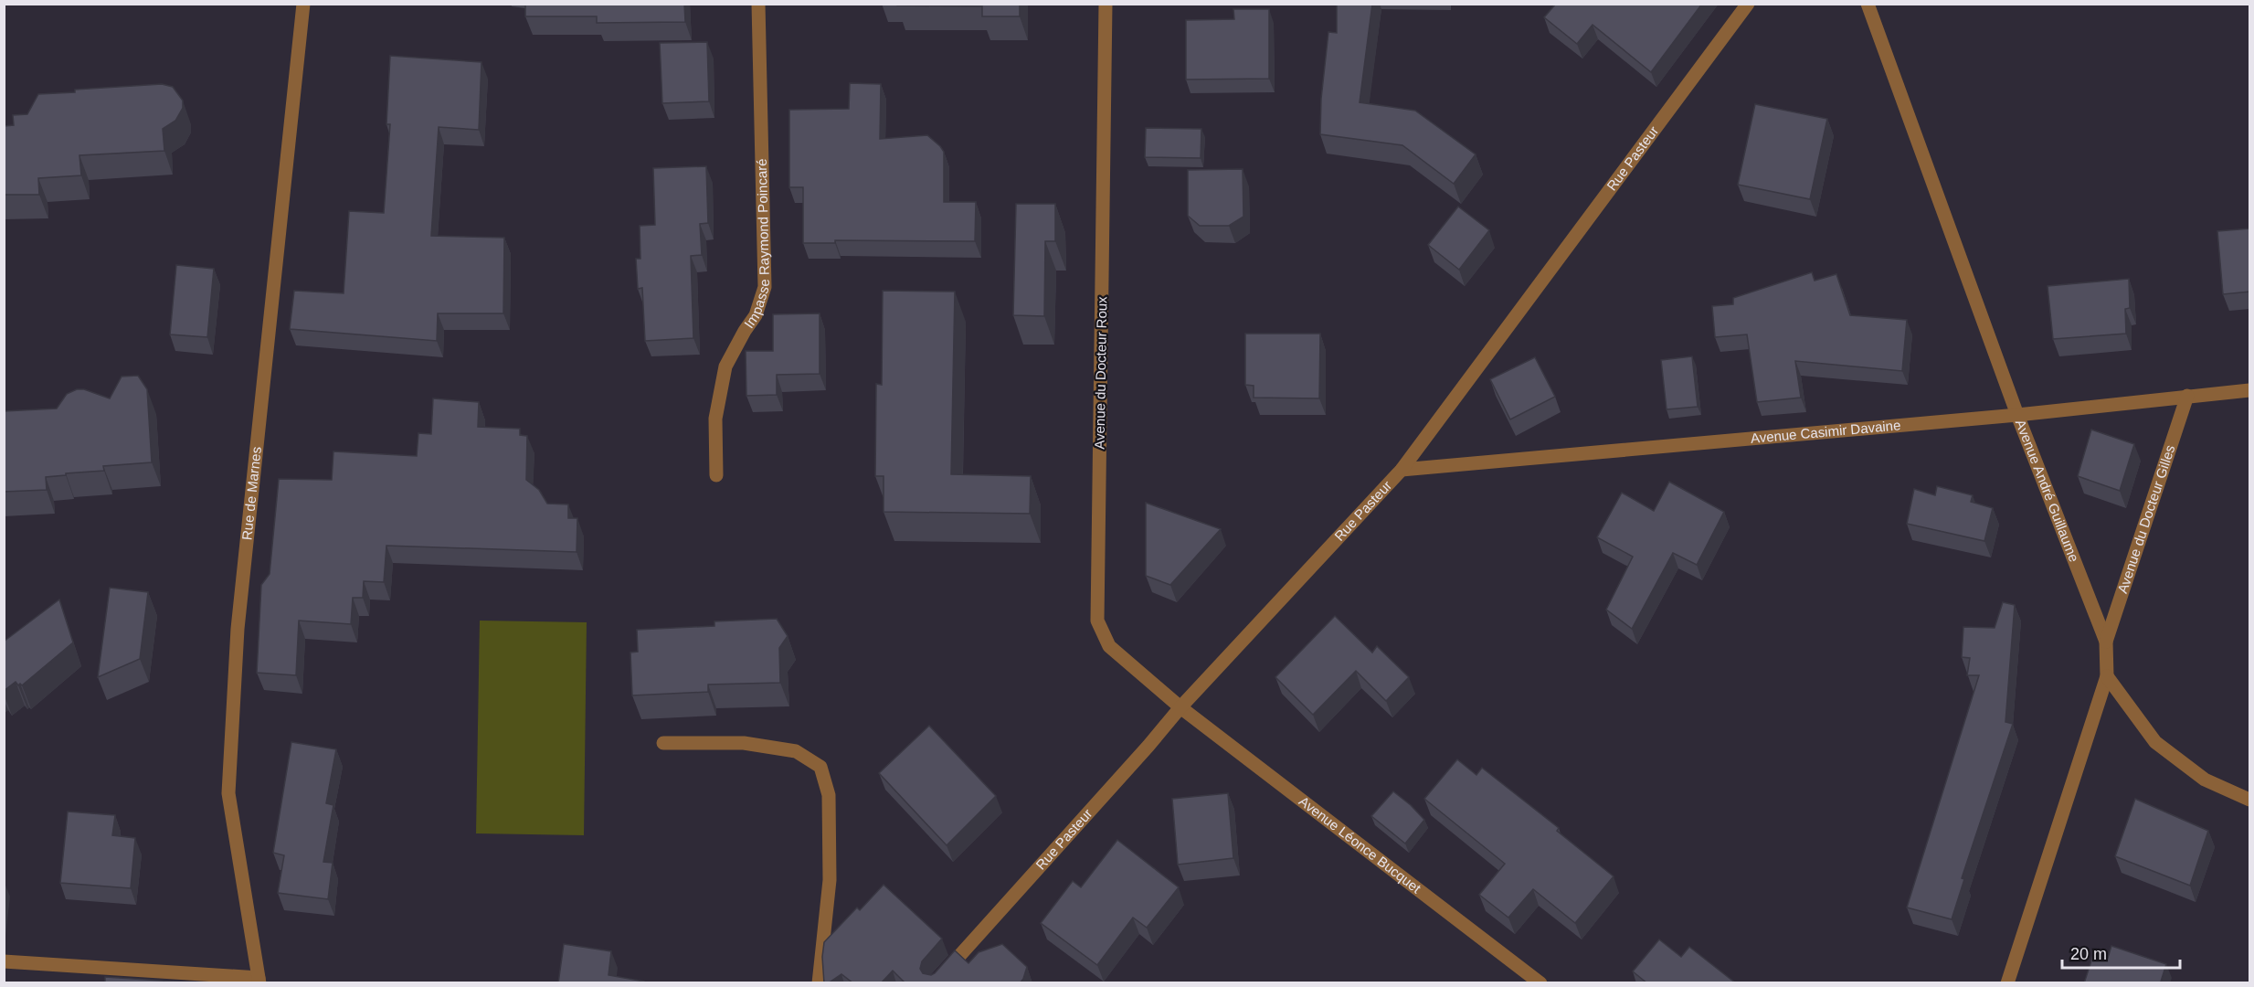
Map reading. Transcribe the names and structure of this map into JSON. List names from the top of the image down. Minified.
{"streets":{"street":["Rue Pasteur","Impasse Raymond Poincaré","Avenue du Docteur Roux","Avenue Casimir Davaine","Avenue André Guillaume","Rue de Marnes","Avenue du Docteur Gilles","Avenue Léonce Bucquet"]},"crossings":[["Rue Pasteur","Avenue du Docteur Roux"],["Rue Pasteur","Avenue Casimir Davaine"],["Rue Pasteur","Avenue Léonce Bucquet"],["Avenue du Docteur Roux","Avenue Léonce Bucquet"],["Avenue Casimir Davaine","Avenue André Guillaume"],["Avenue Casimir Davaine","Avenue du Docteur Gilles"],["Avenue André Guillaume","Avenue du Docteur Gilles"]],"scale_bar":"20 m"}
